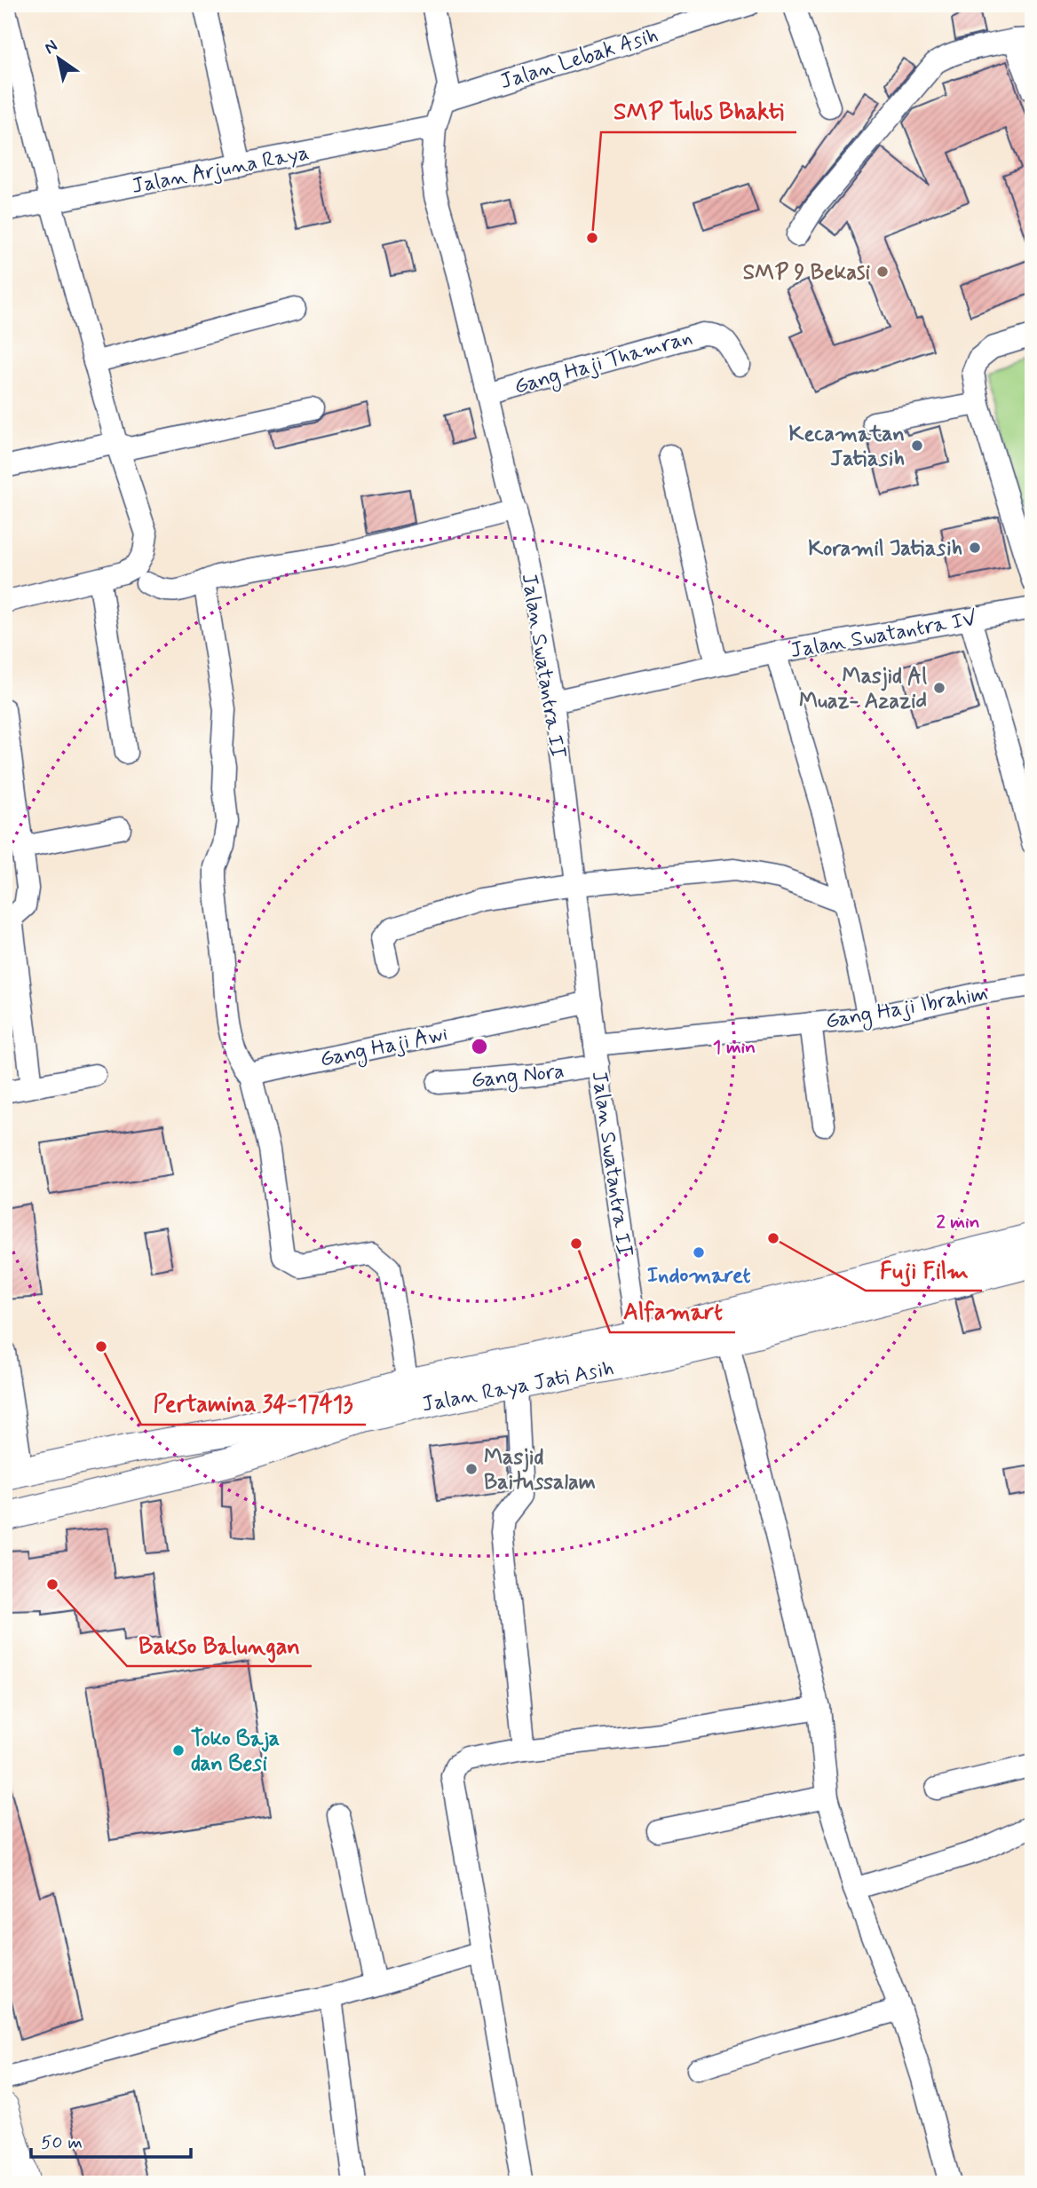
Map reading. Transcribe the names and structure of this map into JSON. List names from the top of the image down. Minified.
{"streets":{"main road":["Jalan Raya Jati Asih"],"street":["Jalan Lebak Asih","Jalan Arjuna Raya","Gang Haji Thamran","Jalan Swatantra IV","Jalan Swatantra II","Gang Haji Ibrahim","Gang Haji Awi","Gang Nora"]},"crossings":[["Jalan Lebak Asih","Jalan Swatantra II"],["Jalan Arjuna Raya","Jalan Swatantra II"],["Gang Haji Thamran","Jalan Swatantra II"],["Jalan Swatantra IV","Jalan Swatantra II"],["Jalan Swatantra II","Gang Haji Ibrahim"],["Jalan Swatantra II","Gang Haji Awi"],["Jalan Swatantra II","Gang Nora"],["Jalan Swatantra II","Jalan Raya Jati Asih"],["Gang Haji Ibrahim","Gang Nora"]],"places":["SMP Tulus Bhakti","SMP 9 Bekasi","Kecamatan Jatiasih","Koramil Jatiasih","Masjid Al Muaz- Azazid","Fuji Film","Alfamart","Indomaret","Pertamina 34-17413","Masjid Baitussalam","Bakso Balungan","Toko Baja dan Besi"],"scale_bar":"50 m","north":"top left","rings":["1 min","2 min"]}
